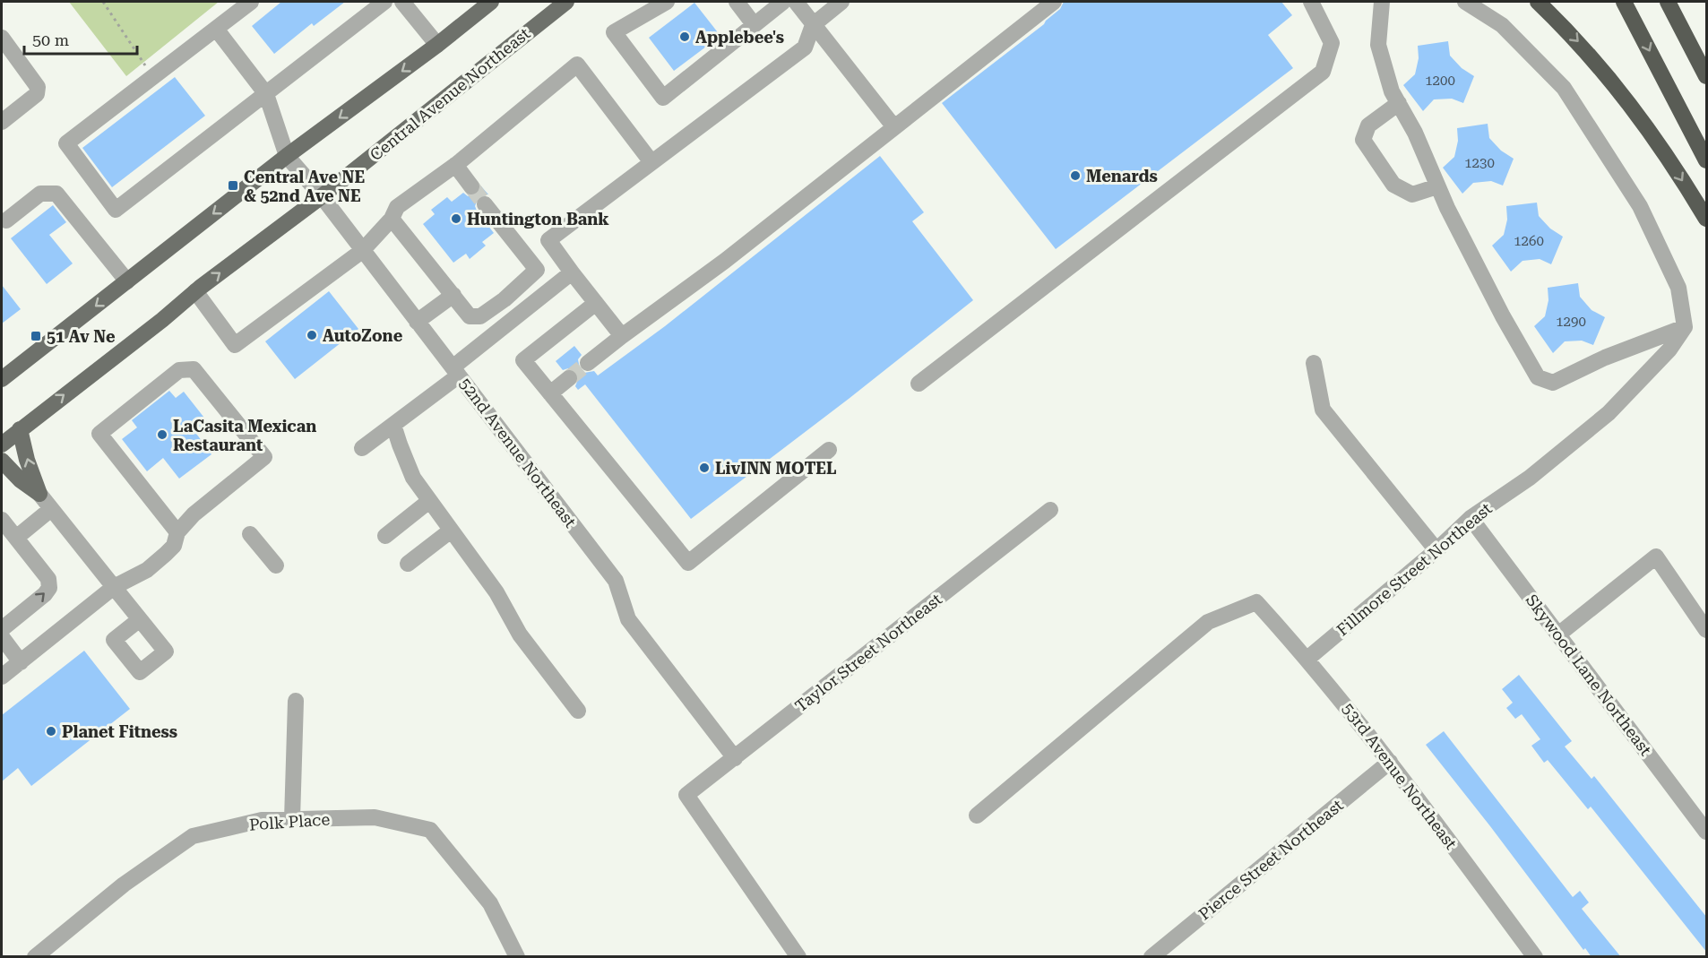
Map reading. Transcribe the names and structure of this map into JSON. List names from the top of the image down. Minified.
{"streets":{"main road":["Central Avenue Northeast"],"street":["52nd Avenue Northeast","Fillmore Street Northeast","Taylor Street Northeast","Skywood Lane Northeast","53rd Avenue Northeast","Polk Place","Pierce Street Northeast"]},"crossings":[["Central Avenue Northeast","52nd Avenue Northeast"],["52nd Avenue Northeast","Taylor Street Northeast"],["Fillmore Street Northeast","Skywood Lane Northeast"],["Fillmore Street Northeast","53rd Avenue Northeast"],["53rd Avenue Northeast","Pierce Street Northeast"]],"places":{"other":["Applebee's","Menards","Huntington Bank","AutoZone","LaCasita Mexican Restaurant","LivINN MOTEL","Planet Fitness"],"transit":["Central Ave NE & 52nd Ave NE","51 Av Ne"]},"house_numbers":["1200","1230","1260","1290"],"scale_bar":"50 m"}
